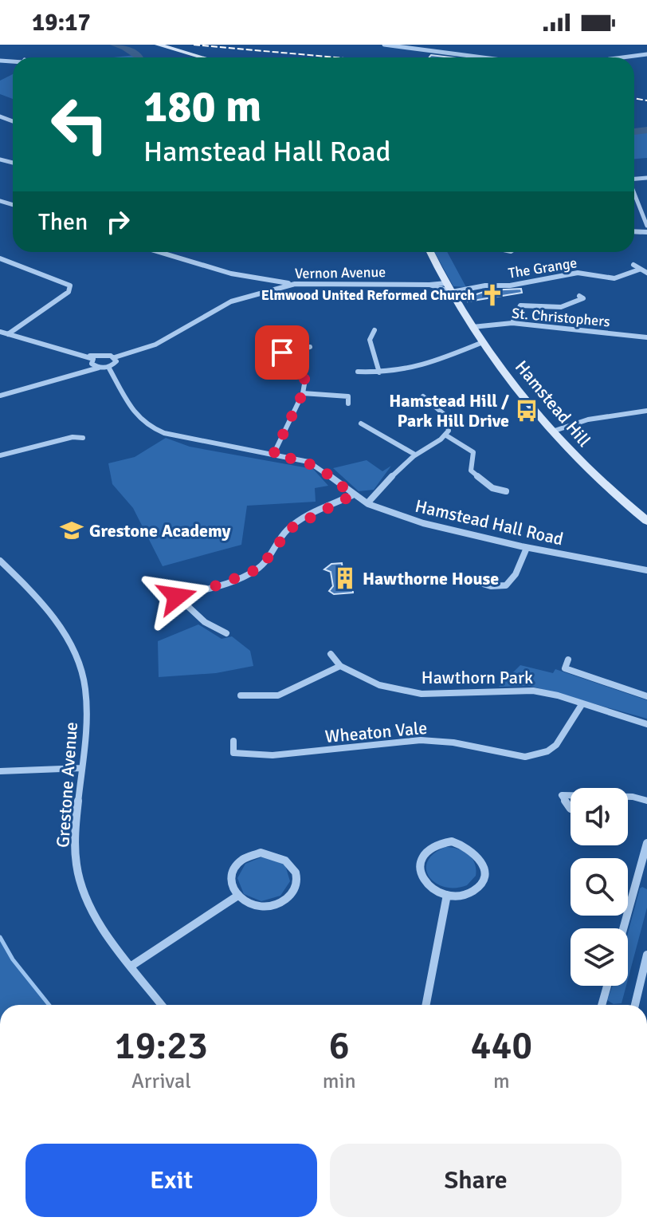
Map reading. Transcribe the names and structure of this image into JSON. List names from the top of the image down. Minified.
{"streets":{"main road":["Hamstead Hill"],"street":["The Grange","Vernon Avenue","St. Christophers","Hamstead Hall Road","Hawthorn Park","Wheaton Vale","Grestone Avenue"]},"crossings":[["The Grange","Vernon Avenue"],["The Grange","Hamstead Hill"],["Vernon Avenue","Hamstead Hill"],["St. Christophers","Hamstead Hill"],["Hawthorn Park","Wheaton Vale"]],"places":{"church":["Elmwood United Reformed Church"],"bus stop":["Hamstead Hill / Park Hill Drive"],"school or university":["Grestone Academy"],"building":["Hawthorne House"]},"page":{"status":"19:17","turn":["180 m","Hamstead Hall Road"],"then":"Then","eta":["19:23","Arrival","6","min","440","m"],"buttons":["Exit","Share"]}}
